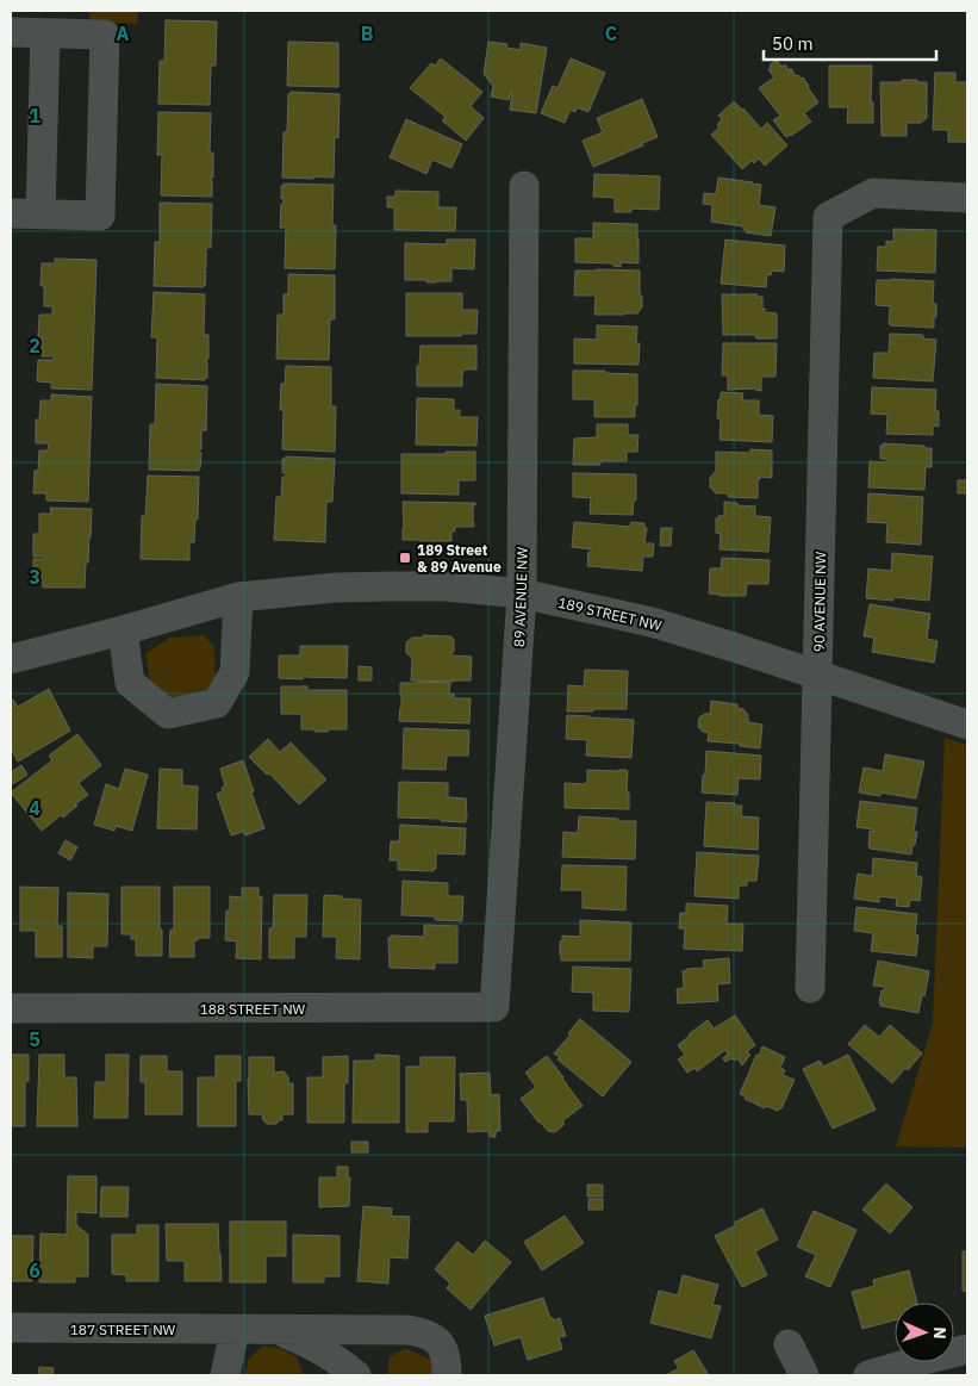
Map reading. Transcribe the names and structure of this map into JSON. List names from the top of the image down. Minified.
{"streets":{"street":["89 AVENUE NW","90 AVENUE NW","189 STREET NW","188 STREET NW","187 STREET NW"]},"crossings":[["89 AVENUE NW","189 STREET NW"],["89 AVENUE NW","188 STREET NW"],["90 AVENUE NW","189 STREET NW"]],"places":{"transit":["189 Street & 89 Avenue"]},"scale_bar":"50 m","north":"right","grid":{"columns":["A","B","C"],"rows":["1","2","3","4","5","6"]}}
